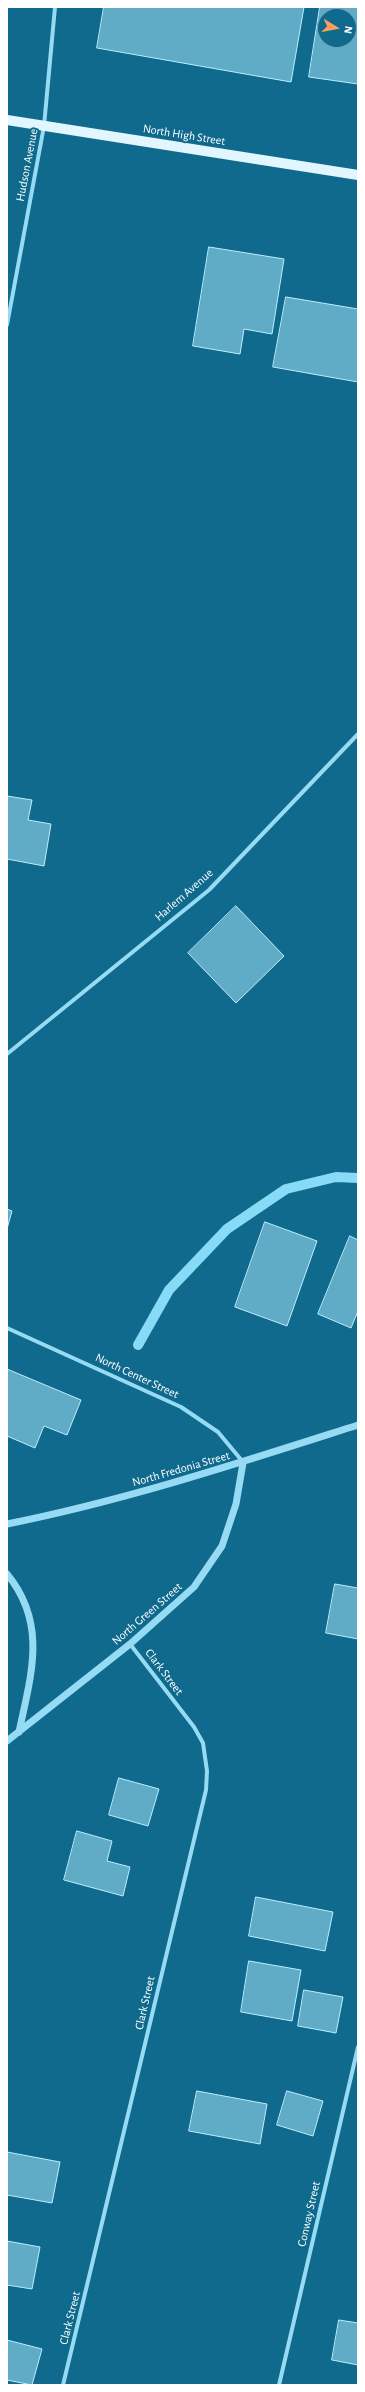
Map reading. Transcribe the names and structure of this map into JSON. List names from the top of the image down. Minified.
{"streets":{"main road":["North High Street"],"street":["Hudson Avenue","Harlem Avenue","North Center Street","North Fredonia Street","North Green Street","Clark Street","Conway Street"]},"crossings":[["North High Street","Hudson Avenue"],["North Center Street","North Fredonia Street"],["North Center Street","North Green Street"],["North Fredonia Street","North Green Street"],["North Green Street","Clark Street"]],"north":"right"}
